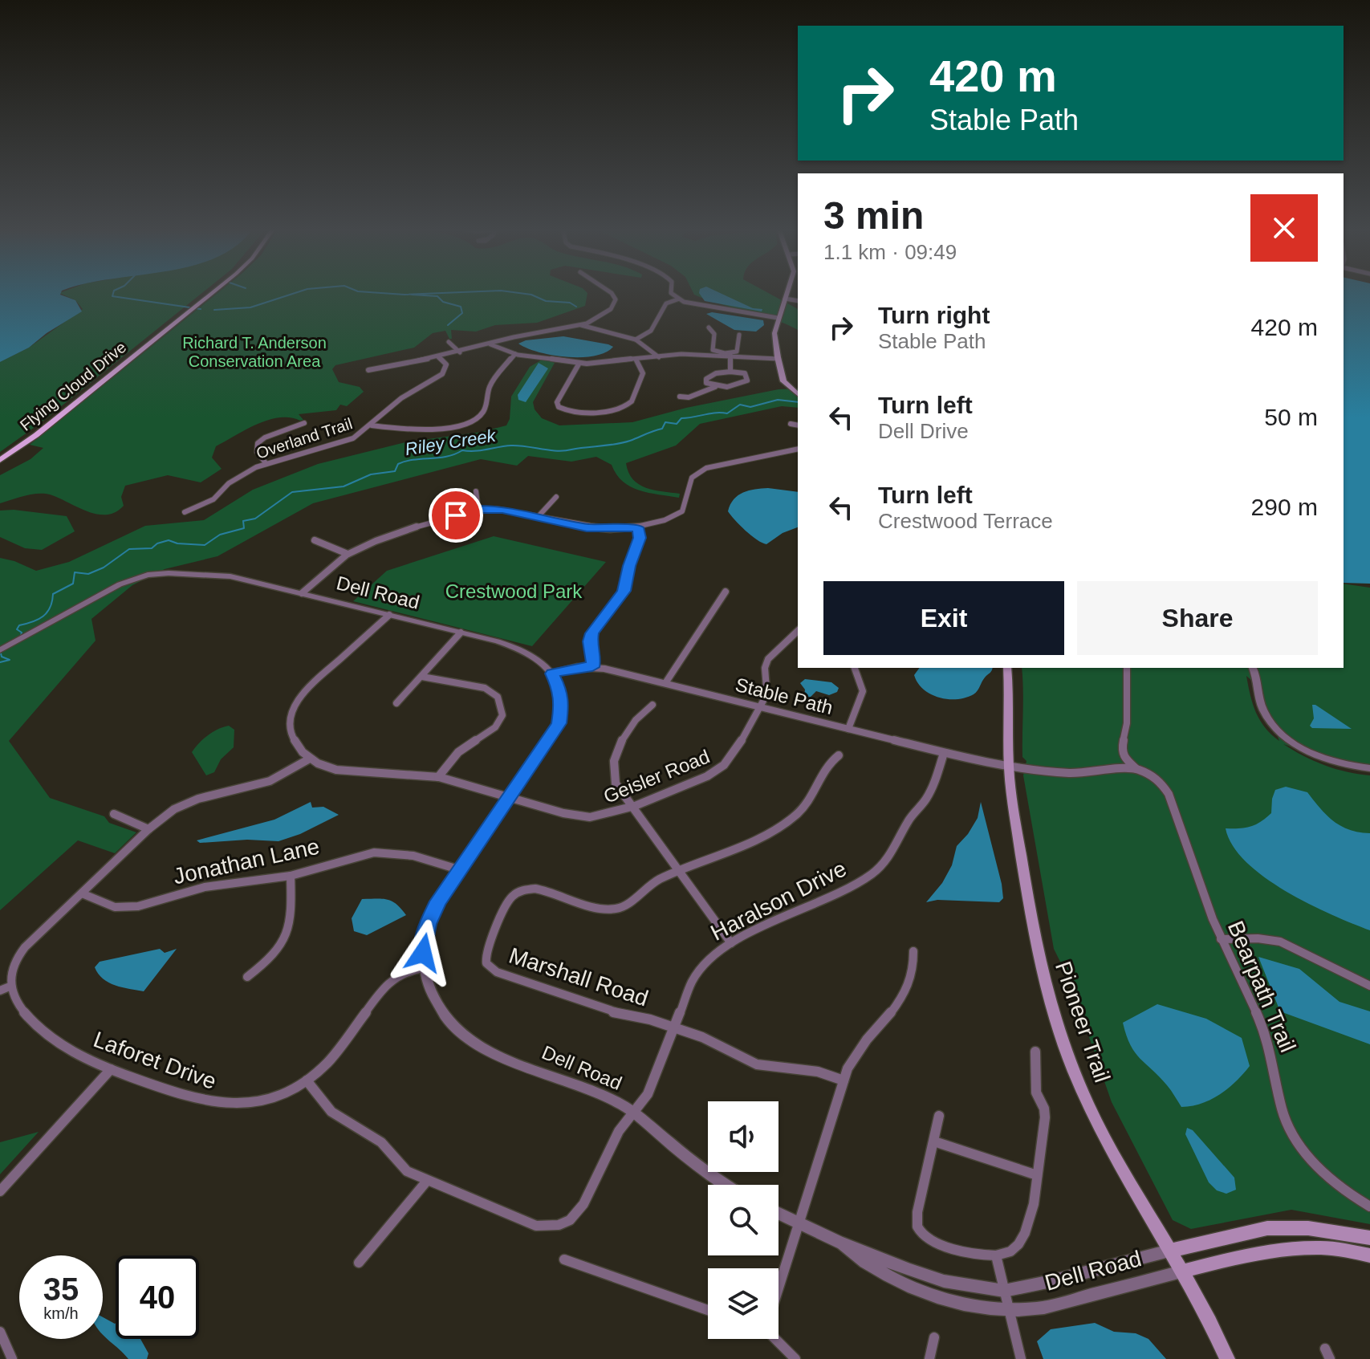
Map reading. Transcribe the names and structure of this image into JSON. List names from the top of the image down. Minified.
{"streets":{"main road":["Flying Cloud Drive","Dell Road","Pioneer Trail"],"street":["Overland Trail","Stable Path","Geisler Road","Jonathan Lane","Haralson Drive","Marshall Road","Bearpath Trail","Laforet Drive"]},"crossings":[["Dell Road","Stable Path"],["Dell Road","Geisler Road"],["Dell Road","Jonathan Lane"],["Dell Road","Haralson Drive"],["Dell Road","Pioneer Trail"],["Dell Road","Laforet Drive"],["Stable Path","Geisler Road"],["Stable Path","Haralson Drive"],["Stable Path","Pioneer Trail"],["Geisler Road","Laforet Drive"],["Jonathan Lane","Laforet Drive"],["Haralson Drive","Marshall Road"],["Haralson Drive","Laforet Drive"]],"water":["Riley Creek"],"parks":["Richard T. Anderson Conservation Area","Crestwood Park"],"page":{"turn":["420 m","Stable Path"],"heading":["3 min","1.1 km · 09:49"],"list":[{"name":"Turn right","note":"Stable Path","value":"420 m"},{"name":"Turn left","note":"Dell Drive","value":"50 m"},{"name":"Turn left","note":"Crestwood Terrace","value":"290 m"}],"buttons":["Exit","Share"],"speed":"35 km/h","limit":"40"}}
